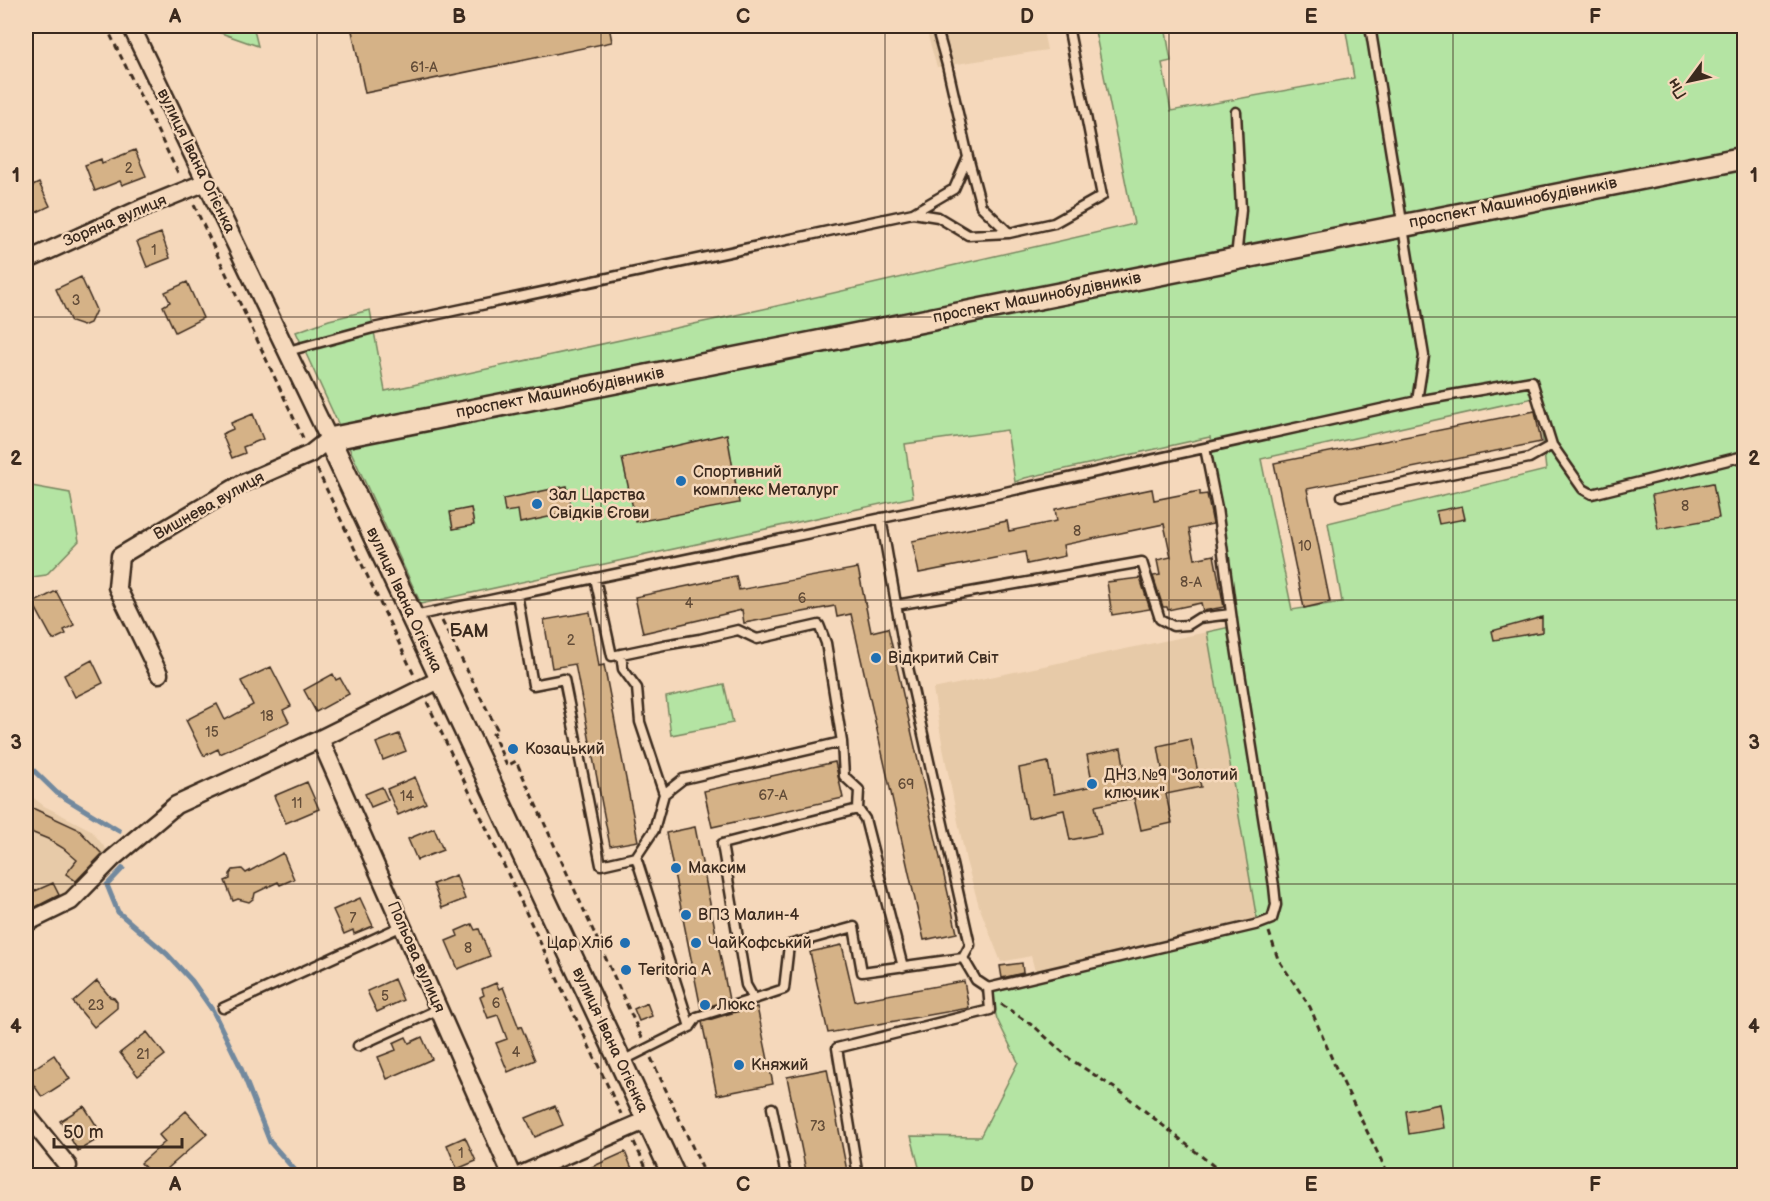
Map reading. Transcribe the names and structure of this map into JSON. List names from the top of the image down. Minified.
{"streets":{"street":["вулиця Івана Огієнка","проспект Машинобудівників","Зоряна вулиця","Вишнева вулиця","Польова вулиця"]},"crossings":[["вулиця Івана Огієнка","проспект Машинобудівників"],["вулиця Івана Огієнка","Зоряна вулиця"],["вулиця Івана Огієнка","Вишнева вулиця"],["проспект Машинобудівників","Вишнева вулиця"]],"districts":["БАМ"],"places":["Спортивний комплекс Металург","Зал Царства Свідків Єгови","Відкритий Світ","Козацький","ДНЗ №9 \"Золотий ключик\"","Максим","ВПЗ Малин-4","Цар Хліб","ЧайКофський","Teritoria A","Люкс","Княжий"],"house_numbers":["61-А","2","1","3","8","8","10","8-А","6","4","2","18","15","69","67-А","14","11","7","8","5","6","23","4","21","73","1"],"scale_bar":"50 m","north":"bottom left","grid":{"columns":["A","B","C","D","E","F"],"rows":["1","2","3","4"]}}
